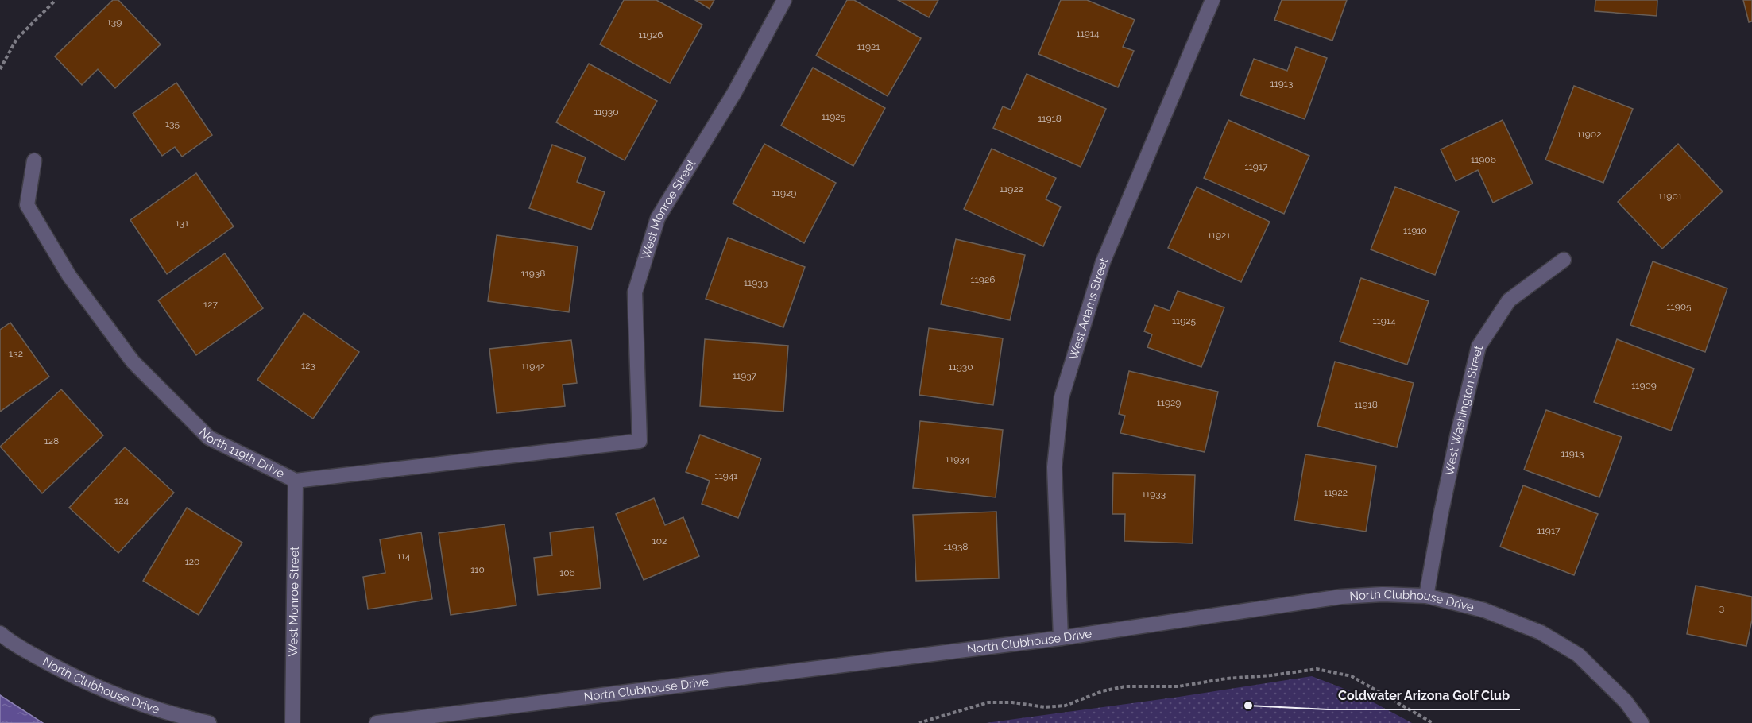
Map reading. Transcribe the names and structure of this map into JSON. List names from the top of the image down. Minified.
{"streets":{"street":["West Monroe Street","West Adams Street","West Washington Street","North 119th Drive","North Clubhouse Drive"]},"crossings":[["West Monroe Street","North 119th Drive"],["West Adams Street","North Clubhouse Drive"],["West Washington Street","North Clubhouse Drive"]],"places":["Coldwater Arizona Golf Club"],"house_numbers":["139","11914","11926","11921","11913","11930","11925","11918","135","11902","11906","11917","11922","11929","11901","131","11910","11921","11938","11926","11933","127","11905","11925","11914","132","123","11942","11930","11937","11909","11929","11918","128","11913","11934","11941","11922","11933","124","11917","102","11938","114","120","110","106","3"]}
